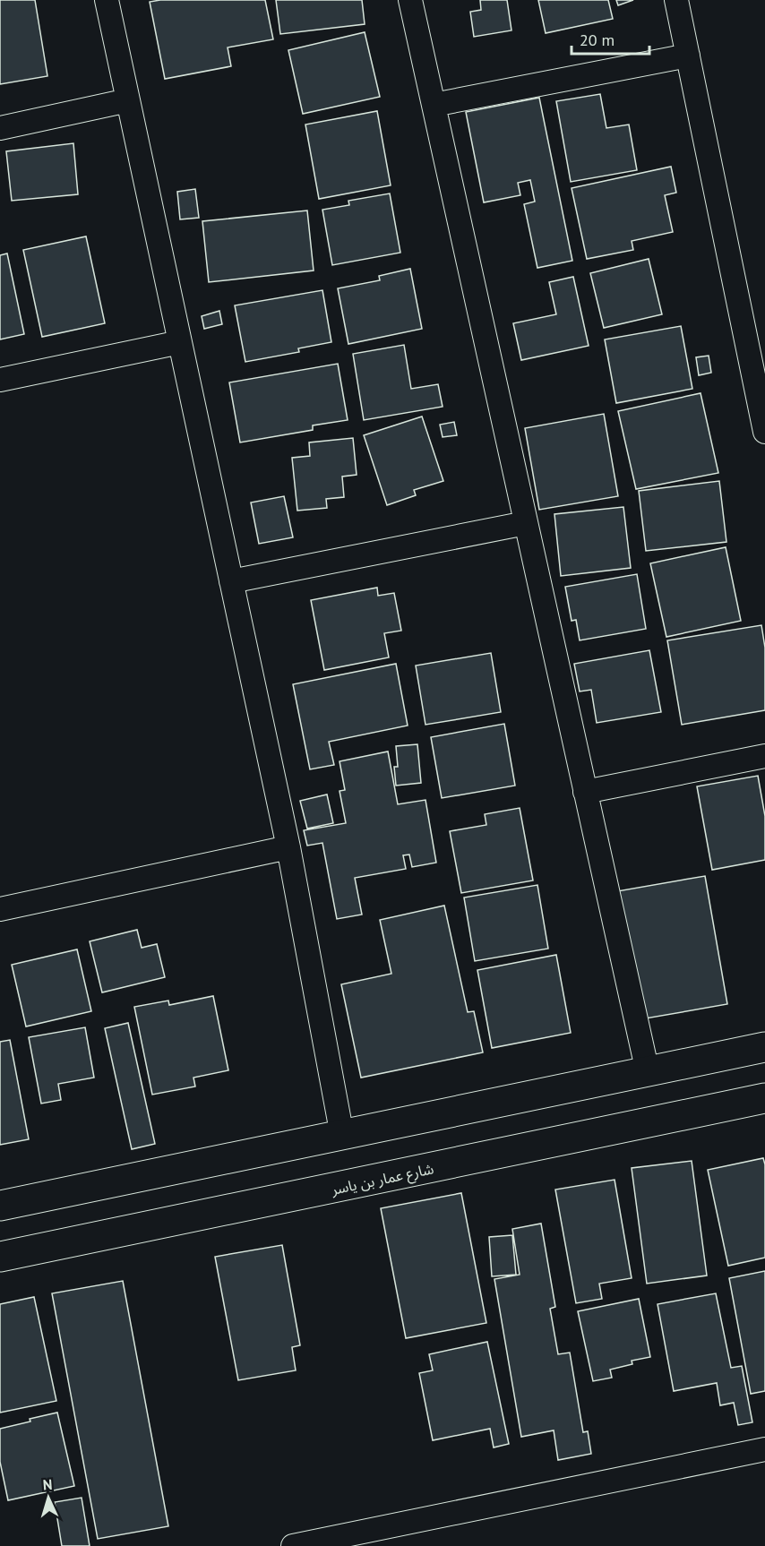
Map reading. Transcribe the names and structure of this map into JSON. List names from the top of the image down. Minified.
{"streets":{"street":["شارع عمار بن ياسر"]},"scale_bar":"20 m","north":"top"}
